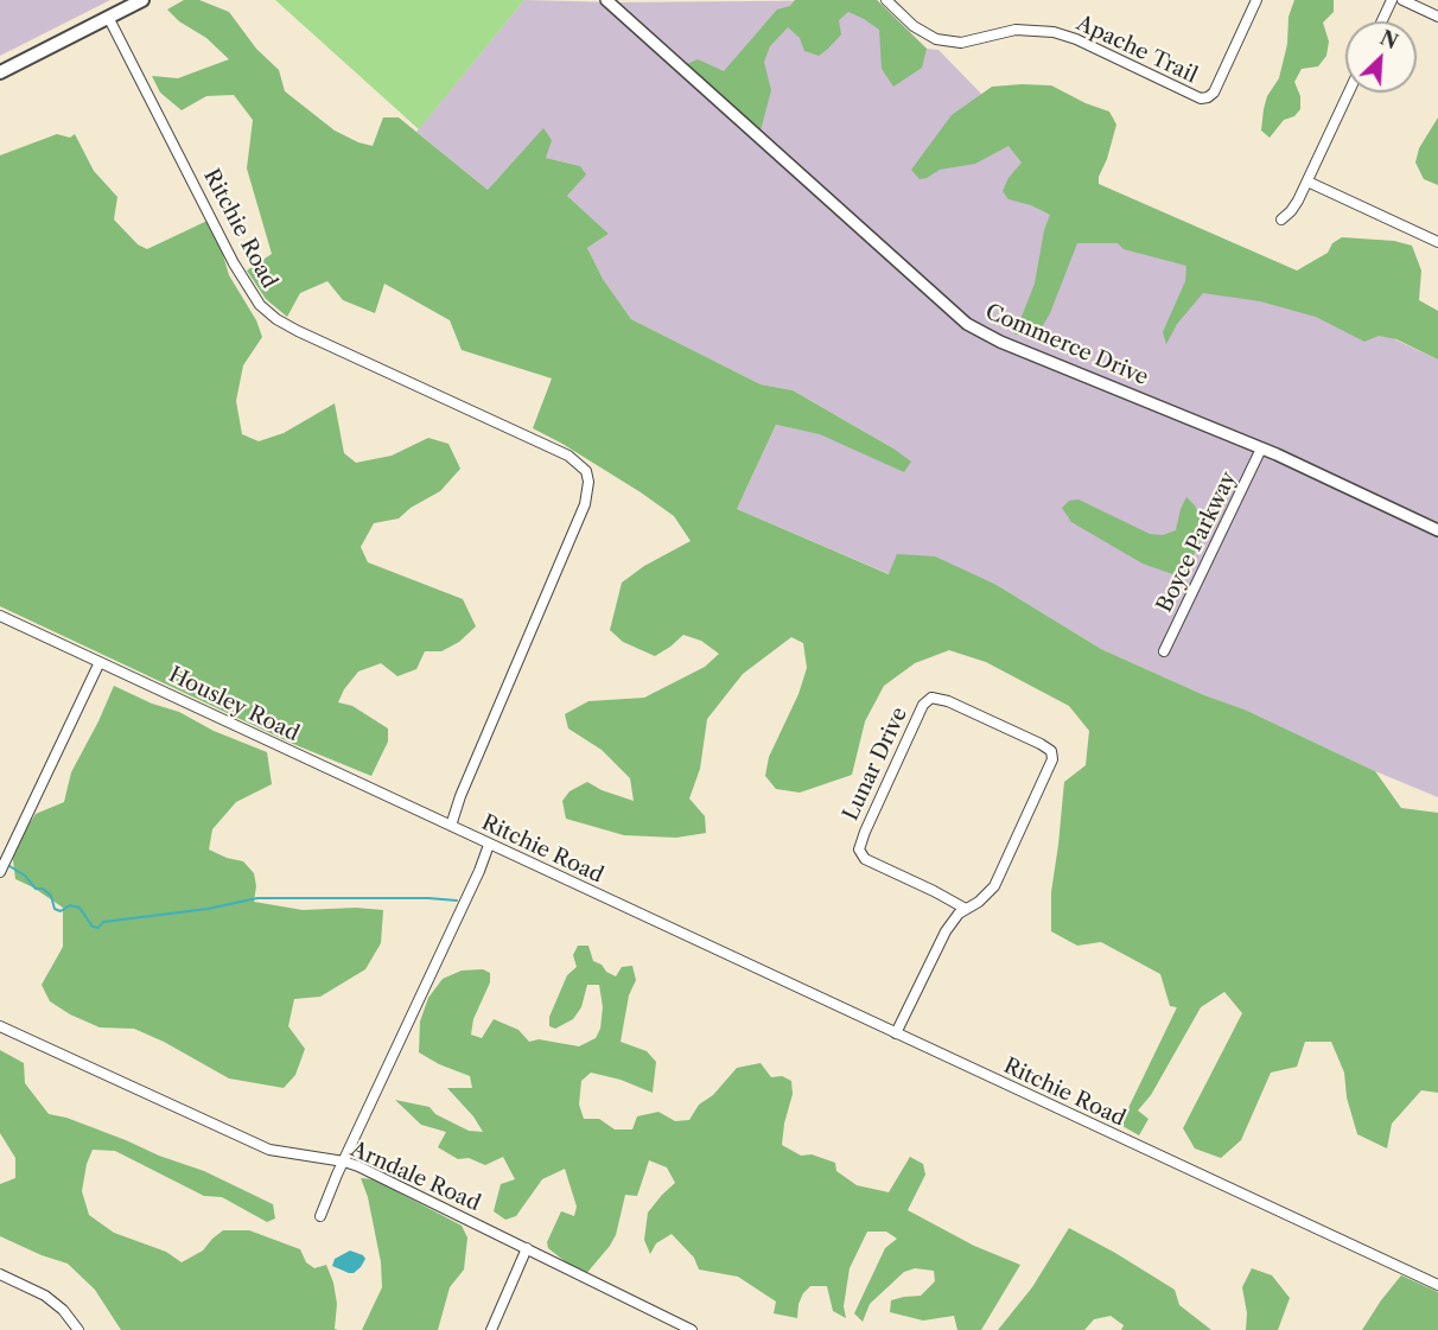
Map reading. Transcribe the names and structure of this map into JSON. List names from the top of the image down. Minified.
{"streets":{"street":["Apache Trail","Ritchie Road","Commerce Drive","Boyce Parkway","Housley Road","Lunar Drive","Arndale Road"]},"crossings":[["Ritchie Road","Housley Road"],["Commerce Drive","Boyce Parkway"]],"north":"top right"}
